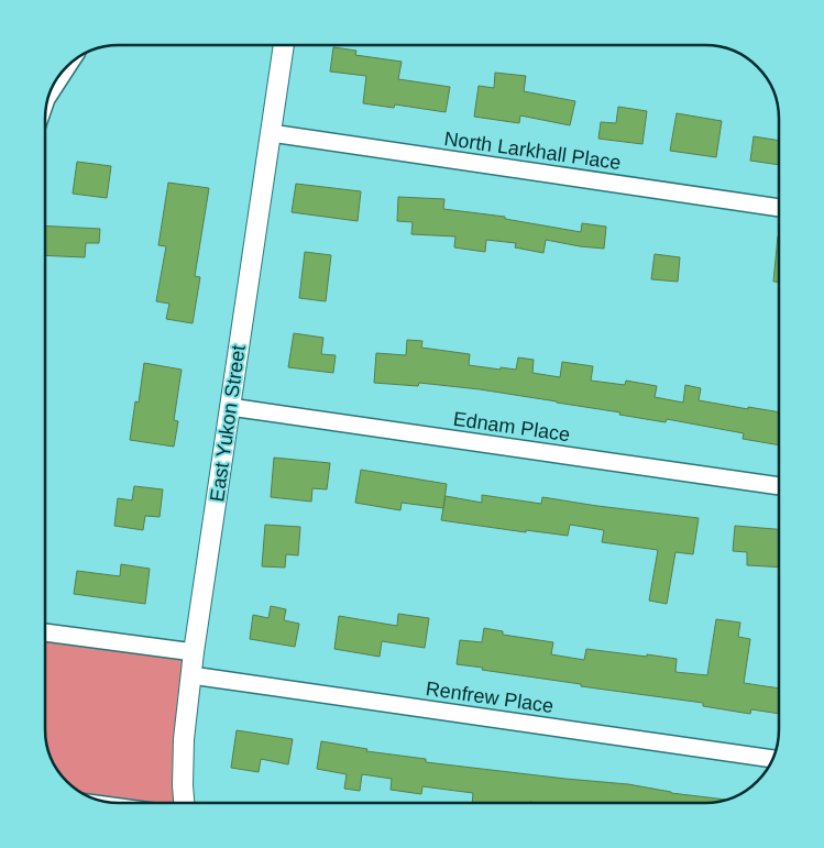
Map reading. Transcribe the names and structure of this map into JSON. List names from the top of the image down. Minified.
{"streets":{"street":["North Larkhall Place","East Yukon Street","Ednam Place","Renfrew Place"]},"crossings":[["North Larkhall Place","East Yukon Street"],["East Yukon Street","Ednam Place"],["East Yukon Street","Renfrew Place"]]}
